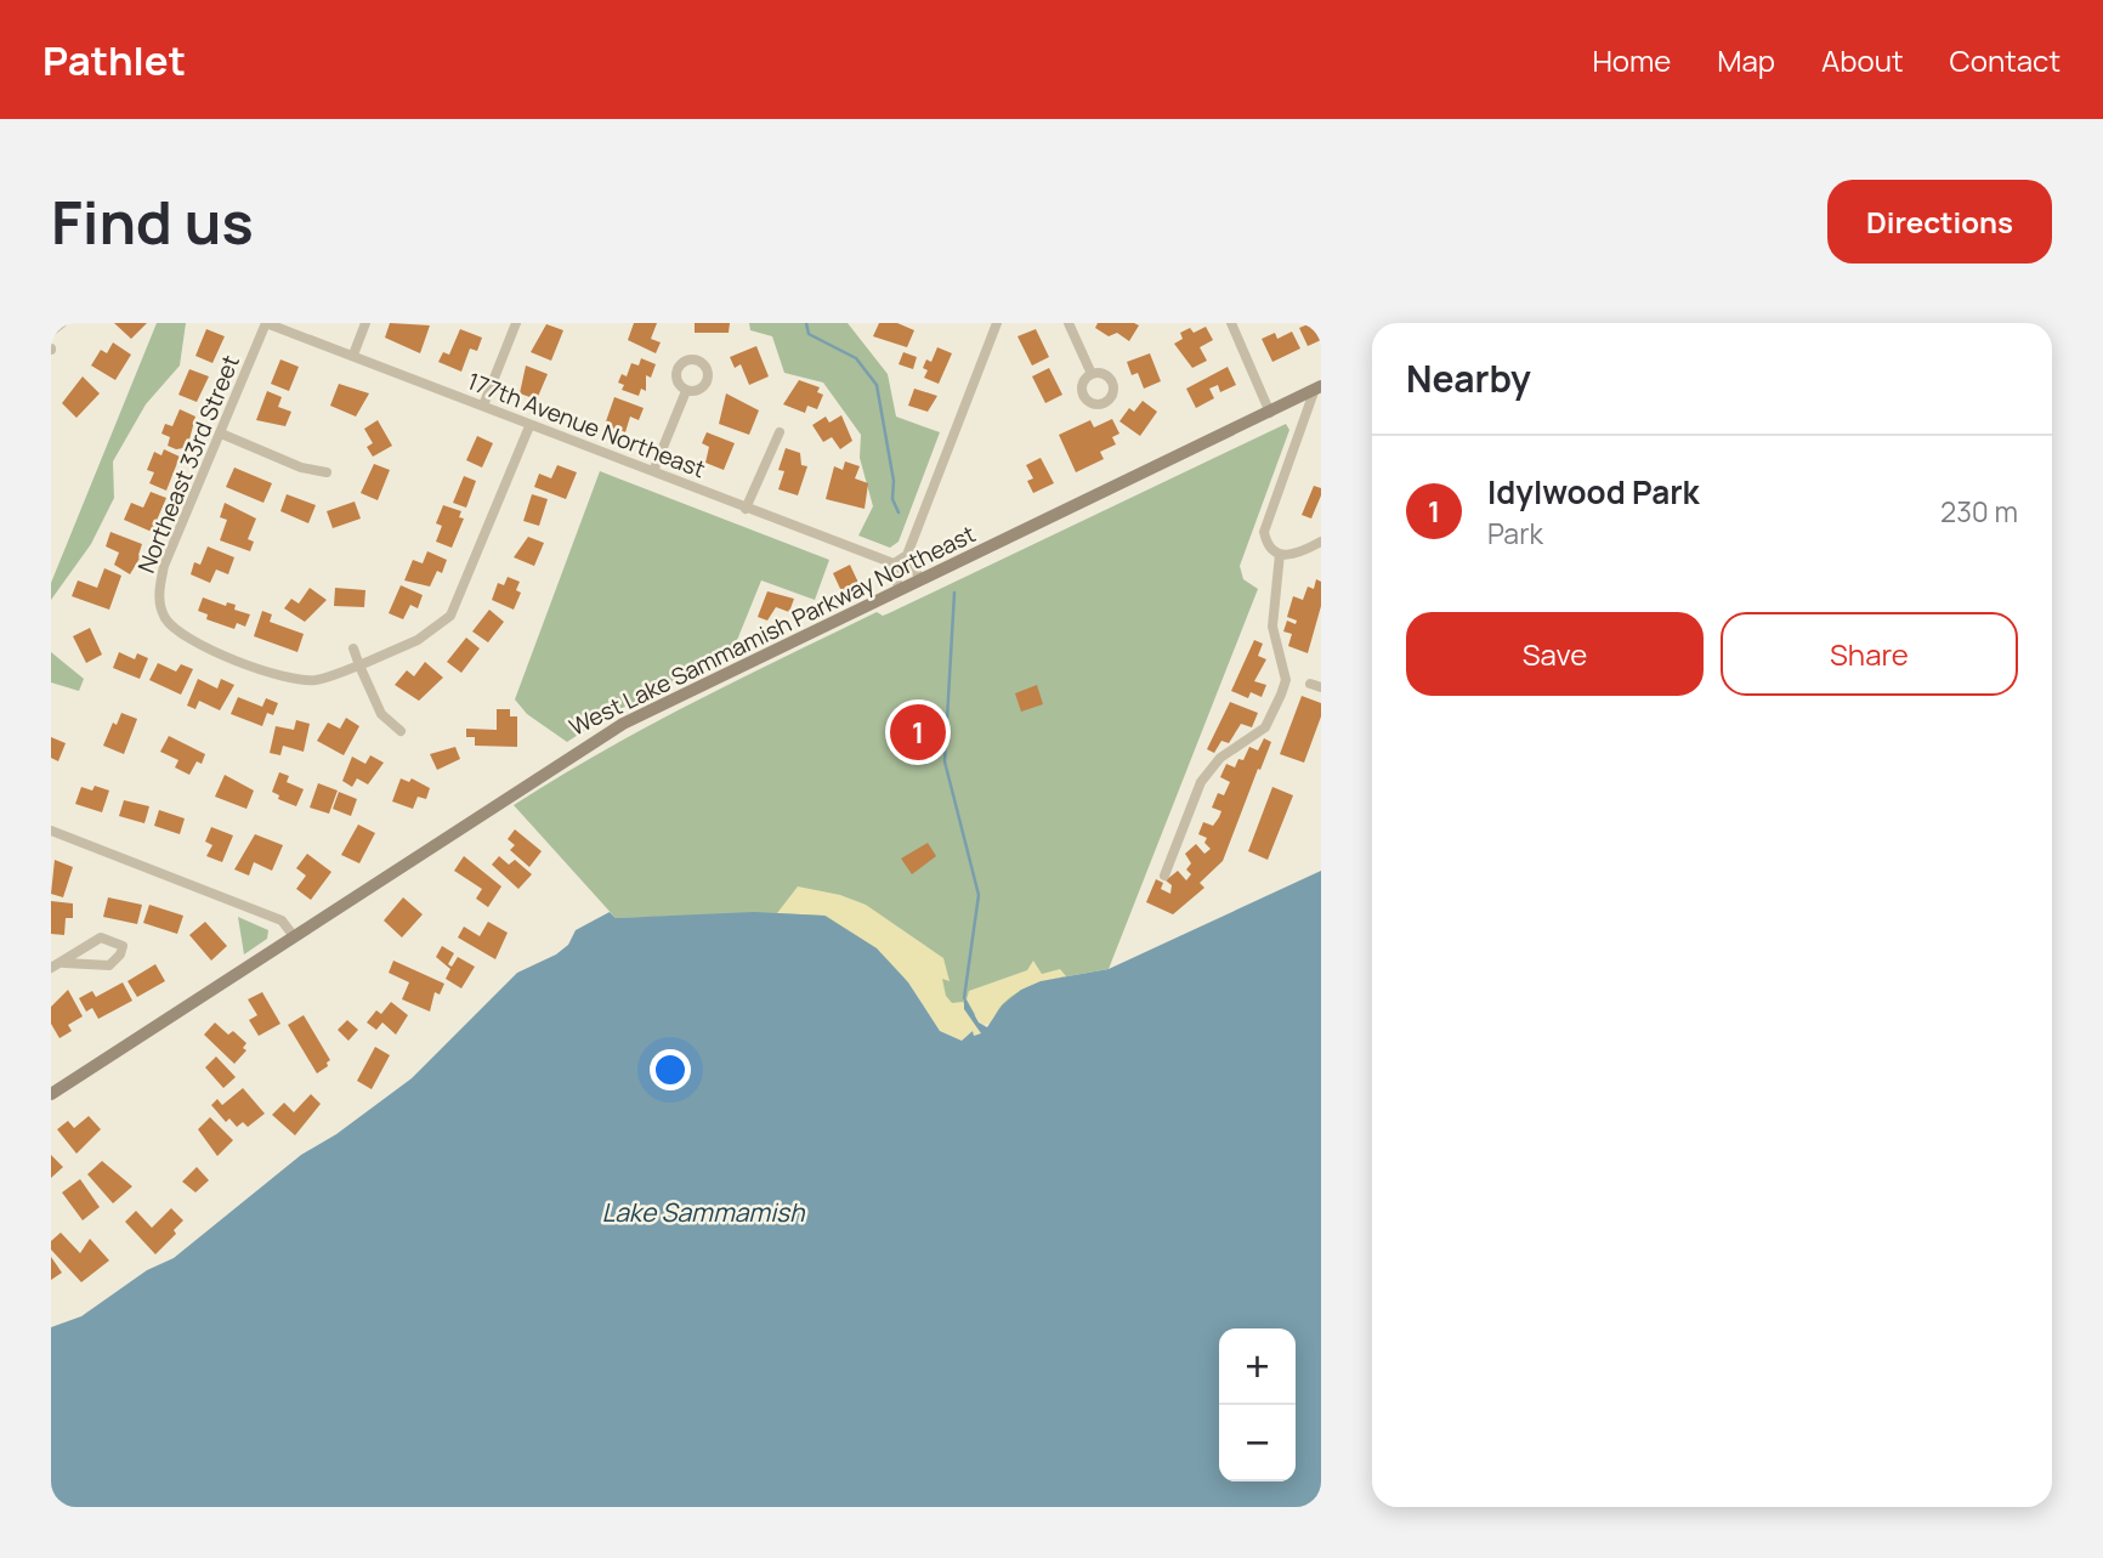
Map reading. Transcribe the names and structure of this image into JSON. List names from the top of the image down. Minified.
{"streets":{"main road":["West Lake Sammamish Parkway Northeast"],"street":["177th Avenue Northeast","Northeast 33rd Street"]},"crossings":[["177th Avenue Northeast","Northeast 33rd Street"]],"water":["Lake Sammamish"],"page":{"header":"Pathlet","nav":["Home","Map","About","Contact"],"buttons":["Directions",["Save","Share"]],"title":"Find us","heading":"Nearby","list":[{"mark":"1","name":"Idylwood Park","note":"Park","value":"230 m"}],"pins":"1","map_buttons":["+","−"]}}
